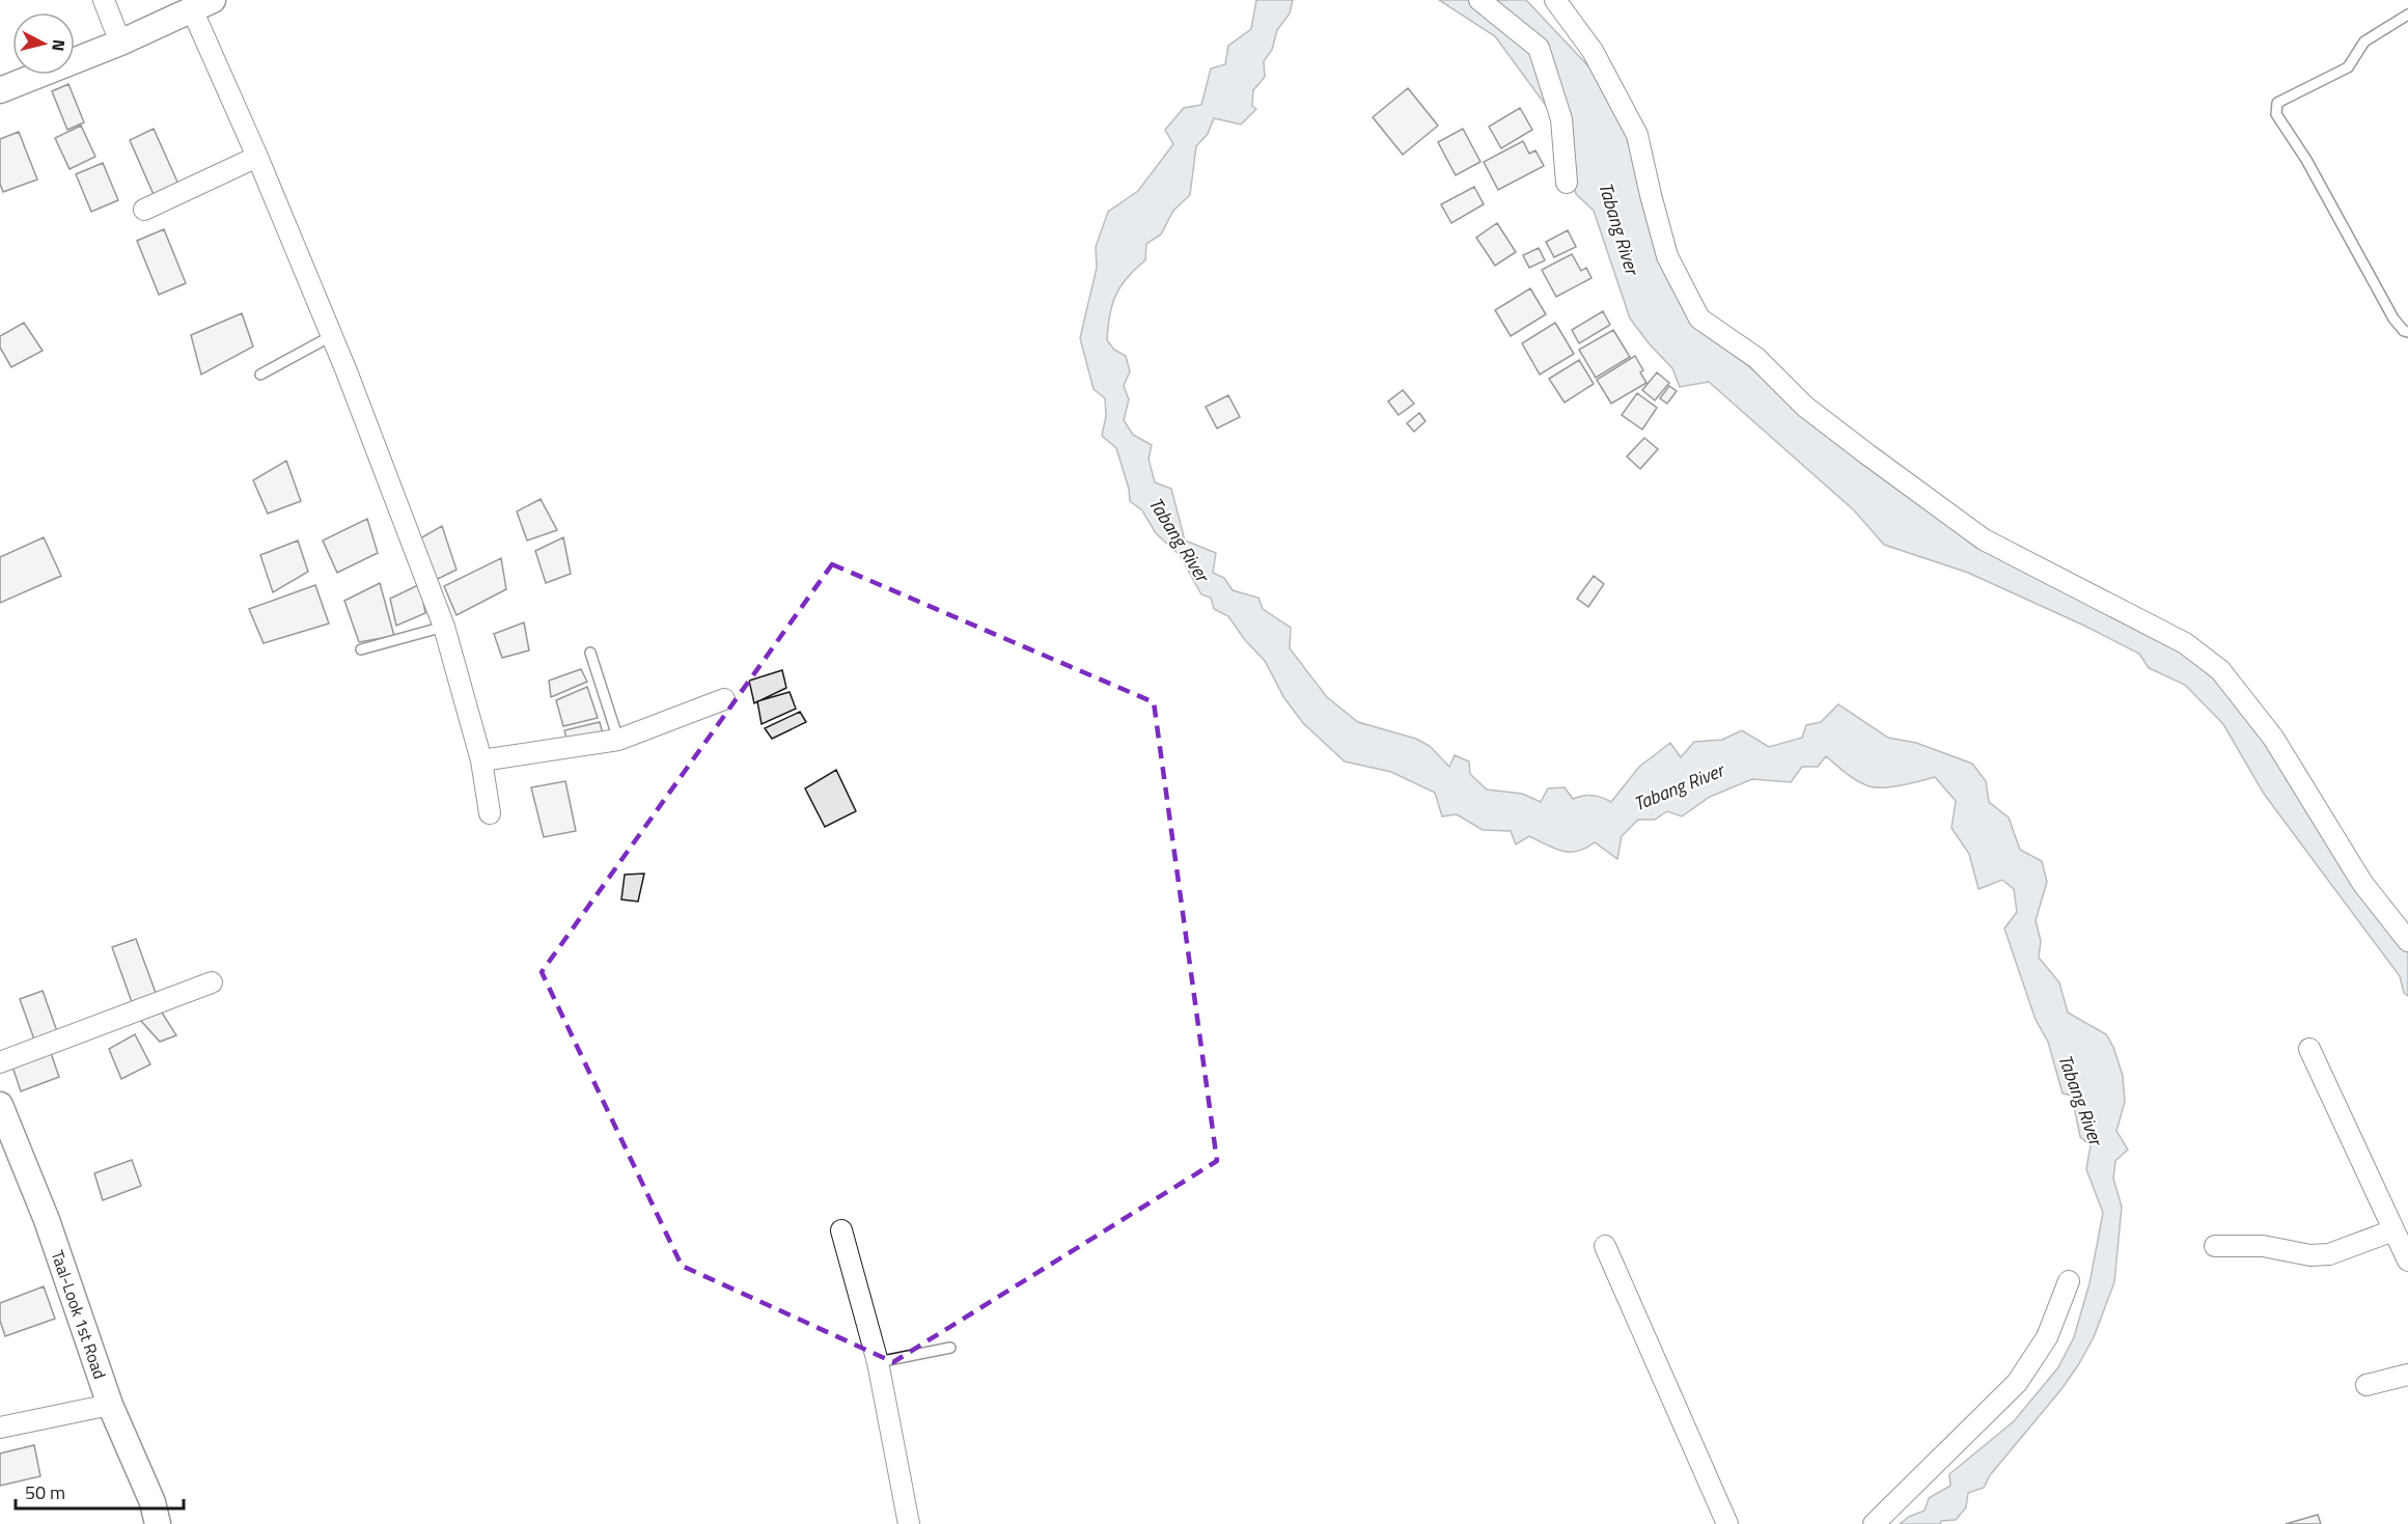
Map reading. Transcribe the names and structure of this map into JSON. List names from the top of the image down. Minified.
{"streets":{"street":["Taal-Look 1st Road"]},"water":["Tabang River"],"scale_bar":"50 m","north":"right"}
